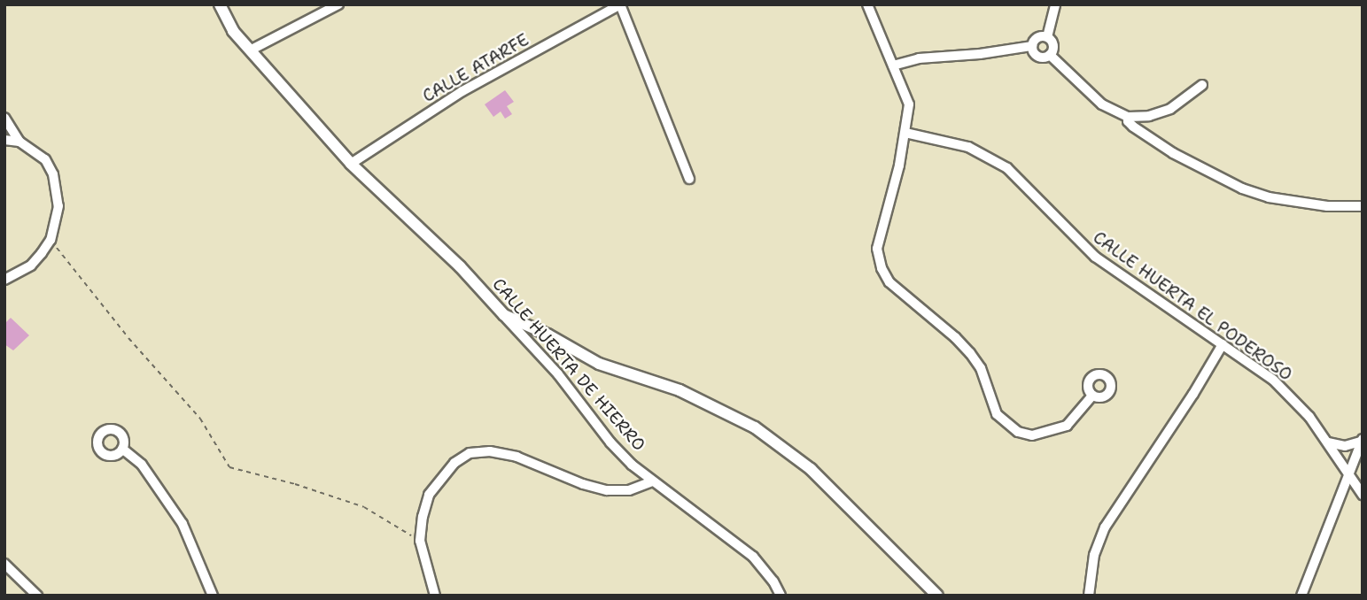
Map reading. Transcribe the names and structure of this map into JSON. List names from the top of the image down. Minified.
{"streets":{"street":["CALLE ATARFE","CALLE HUERTA EL PODEROSO","CALLE HUERTA DE HIERRO"]},"crossings":[["CALLE ATARFE","CALLE HUERTA DE HIERRO"]]}
